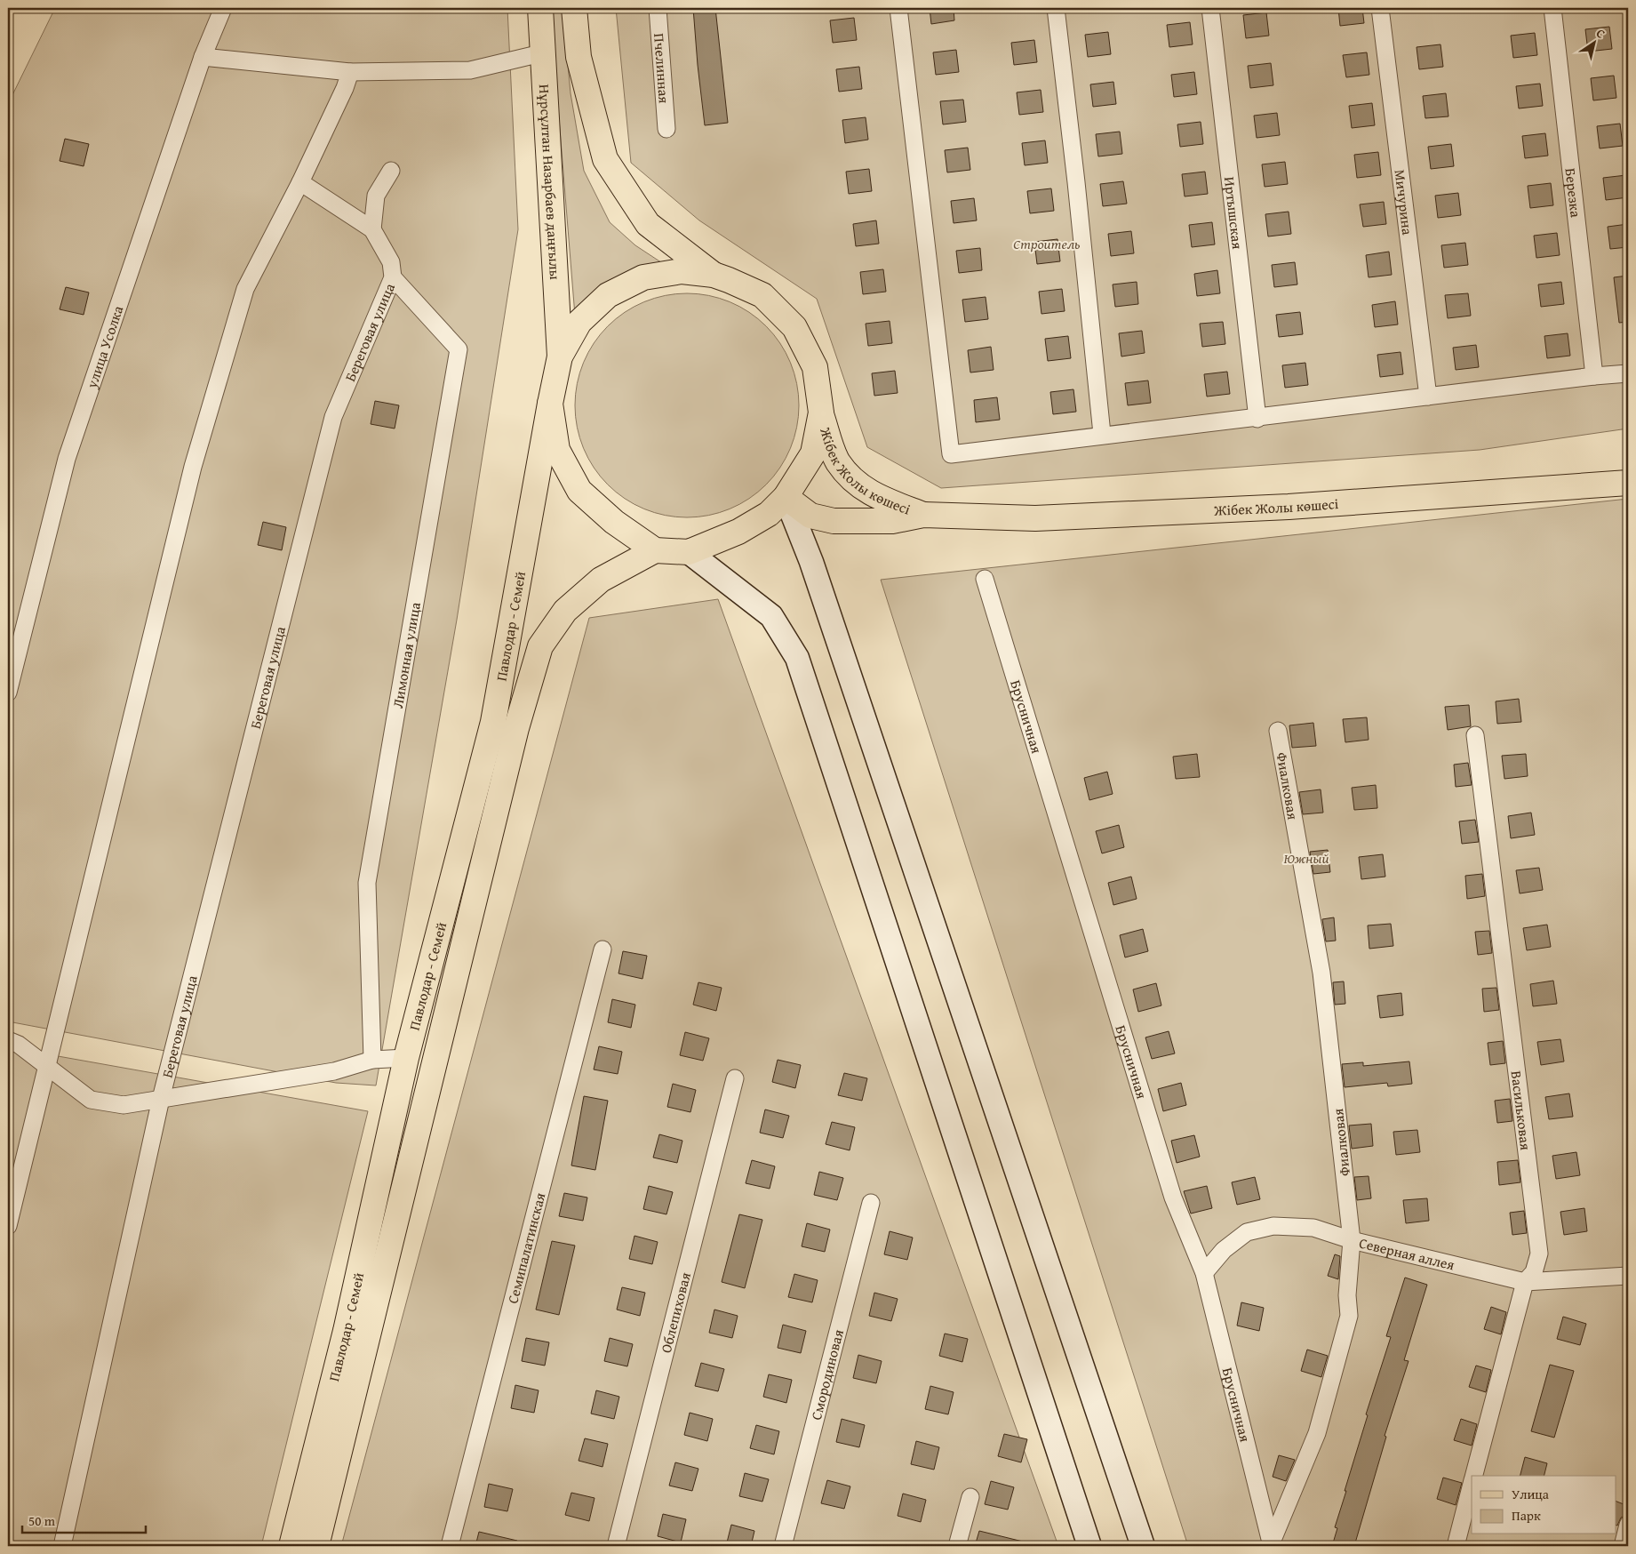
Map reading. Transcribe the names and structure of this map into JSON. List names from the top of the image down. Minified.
{"streets":{"main road":["Нұрсұлтан Назарбаев даңғылы","Жібек Жолы көшесі","Павлодар - Семей"],"street":["Пчелинная","Березка","Мичурина","Иртышская","Береговая улица","улица Усолка","Лимонная улица","Брусничная","Фиалковая","Васильковая","Семипалатинская","Северная аллея","Облепиховая","Смородиновая"]},"crossings":[["Нұрсұлтан Назарбаев даңғылы","Павлодар - Семей"],["Береговая улица","Лимонная улица"],["Брусничная","Фиалковая"],["Брусничная","Северная аллея"],["Фиалковая","Северная аллея"],["Васильковая","Северная аллея"]],"parks":["Строитель","Южный"],"legend":["Улица","Парк"],"scale_bar":"50 m","north":"top right"}
